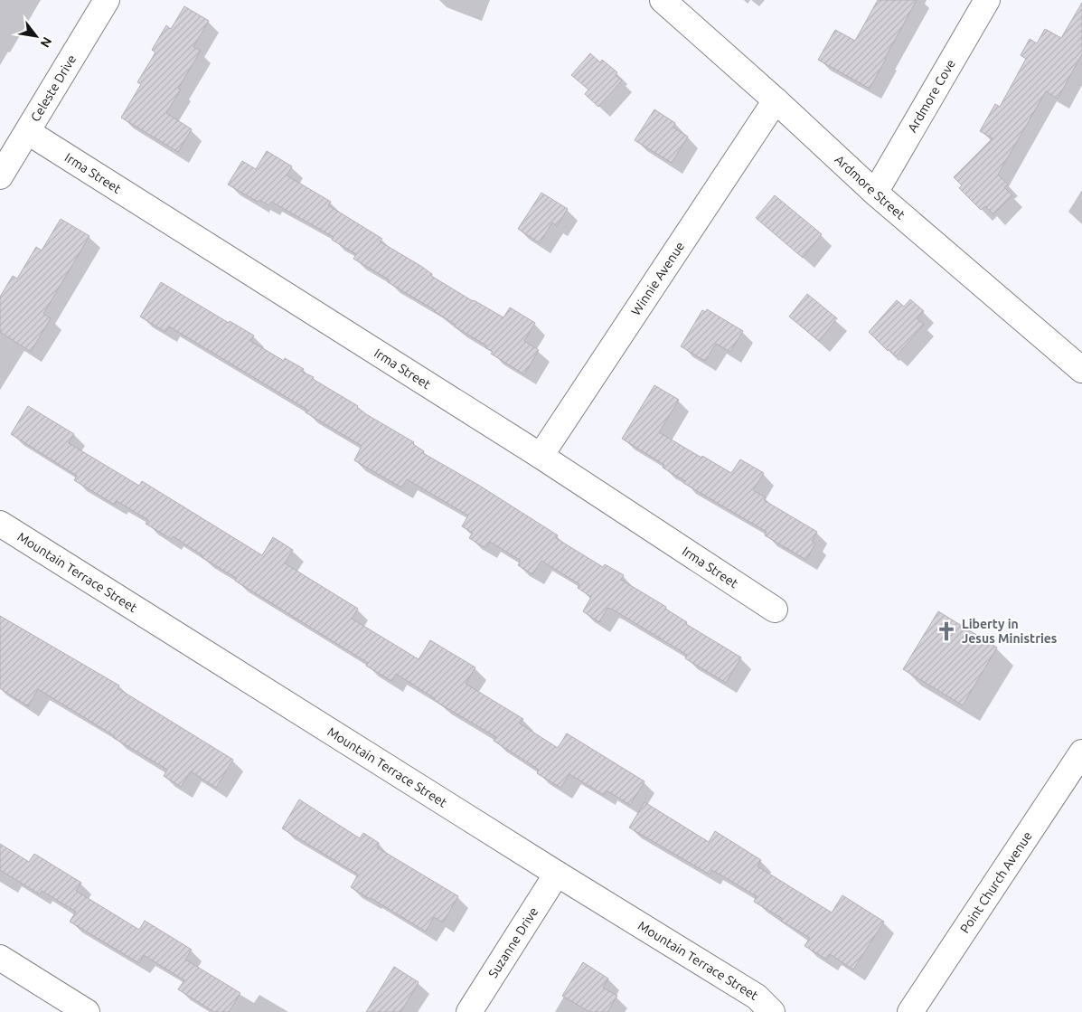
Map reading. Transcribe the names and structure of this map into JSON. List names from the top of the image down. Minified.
{"streets":{"street":["Celeste Drive","Ardmore Cove","Irma Street","Ardmore Street","Winnie Avenue","Mountain Terrace Street","Point Church Avenue","Suzanne Drive"]},"crossings":[["Celeste Drive","Irma Street"],["Ardmore Cove","Ardmore Street"],["Irma Street","Winnie Avenue"],["Ardmore Street","Winnie Avenue"],["Mountain Terrace Street","Suzanne Drive"]],"places":{"church":["Liberty in Jesus Ministries"]},"north":"bottom right"}
